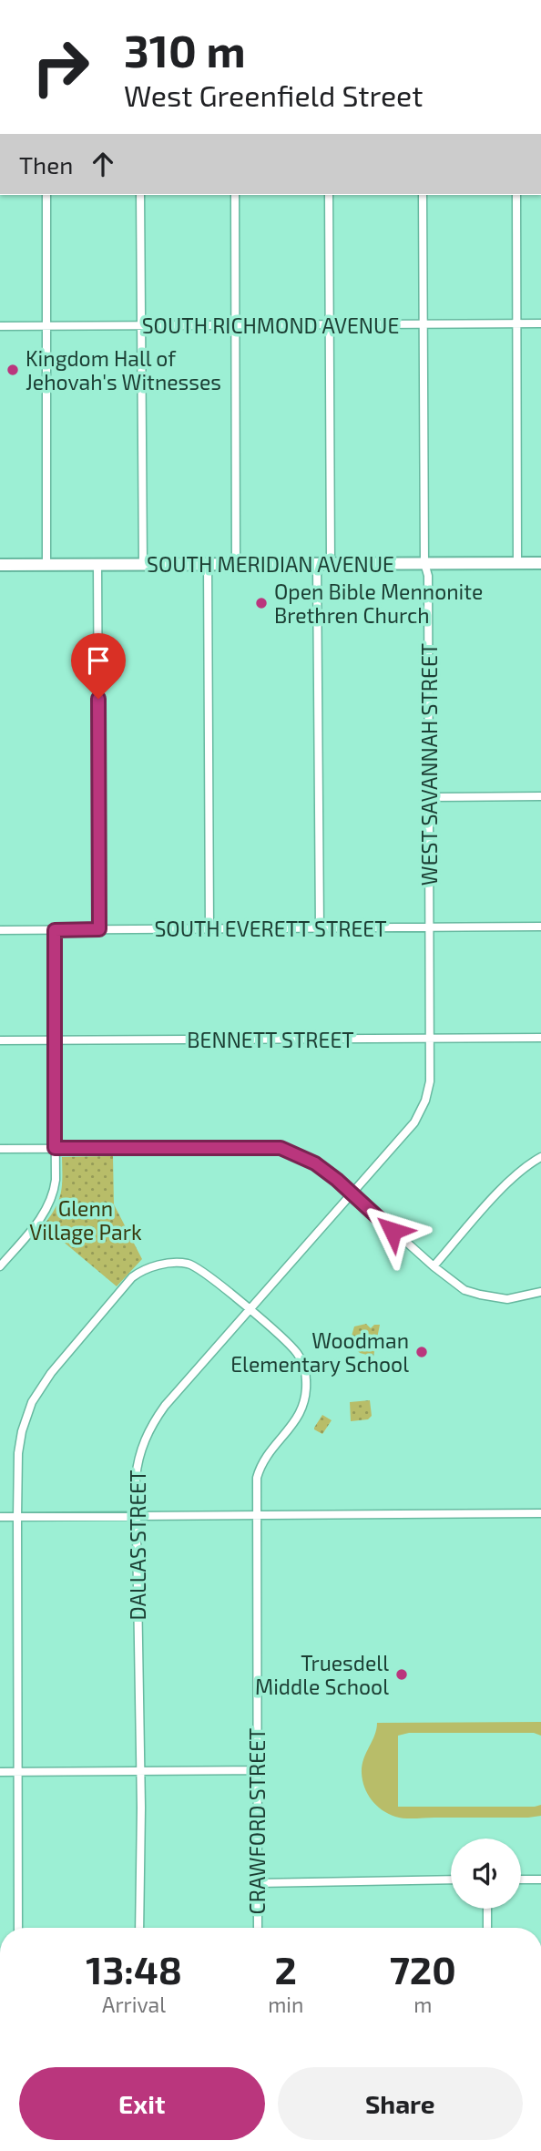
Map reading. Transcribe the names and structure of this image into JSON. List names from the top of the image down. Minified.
{"streets":{"main road":["SOUTH MERIDIAN AVENUE"],"street":["SOUTH RICHMOND AVENUE","WEST SAVANNAH STREET","SOUTH EVERETT STREET","BENNETT STREET","DALLAS STREET","CRAWFORD STREET"]},"crossings":[["SOUTH RICHMOND AVENUE","WEST SAVANNAH STREET"],["SOUTH MERIDIAN AVENUE","WEST SAVANNAH STREET"],["WEST SAVANNAH STREET","SOUTH EVERETT STREET"],["WEST SAVANNAH STREET","BENNETT STREET"],["WEST SAVANNAH STREET","DALLAS STREET"],["DALLAS STREET","CRAWFORD STREET"]],"parks":["Glenn Village Park"],"places":["Kingdom Hall of Jehovah's Witnesses","Open Bible Mennonite Brethren Church","Woodman Elementary School","Truesdell Middle School"],"page":{"turn":["310 m","West Greenfield Street"],"then":"Then","eta":["13:48","Arrival","2","min","720","m"],"buttons":["Exit","Share"]}}
